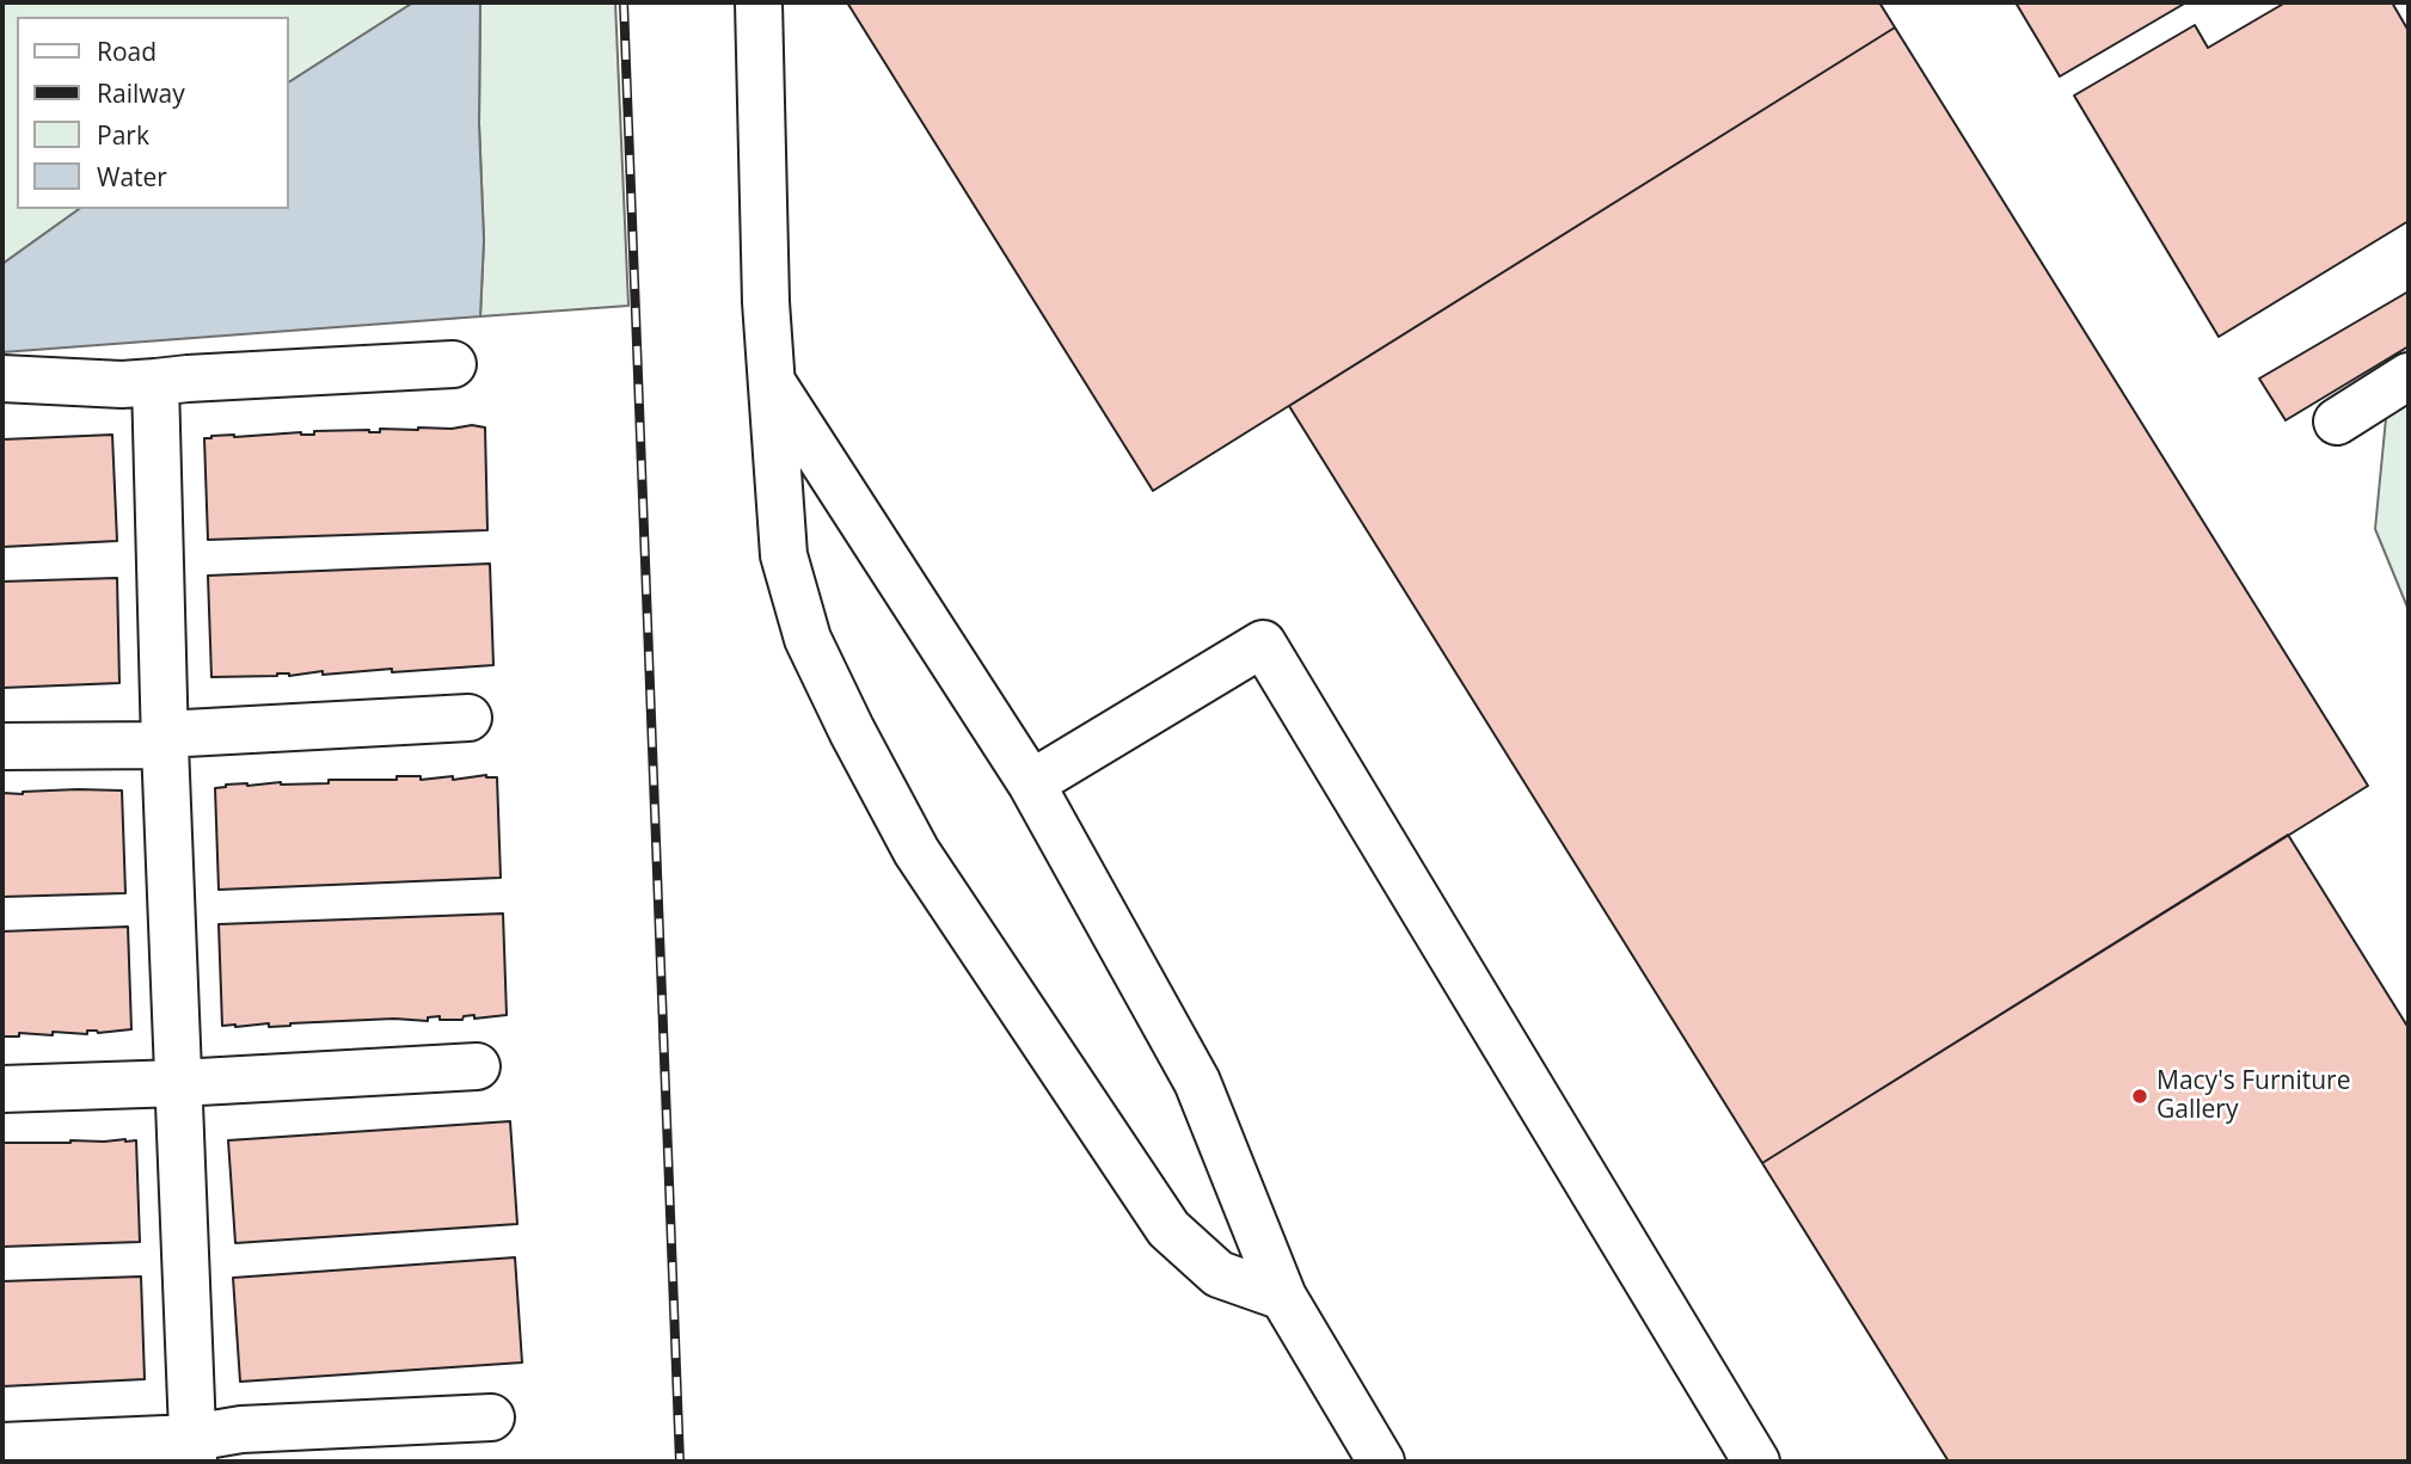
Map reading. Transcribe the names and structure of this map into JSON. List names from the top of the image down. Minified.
{"places":["Macy's Furniture Gallery"],"legend":["Road","Railway","Park","Water"]}
